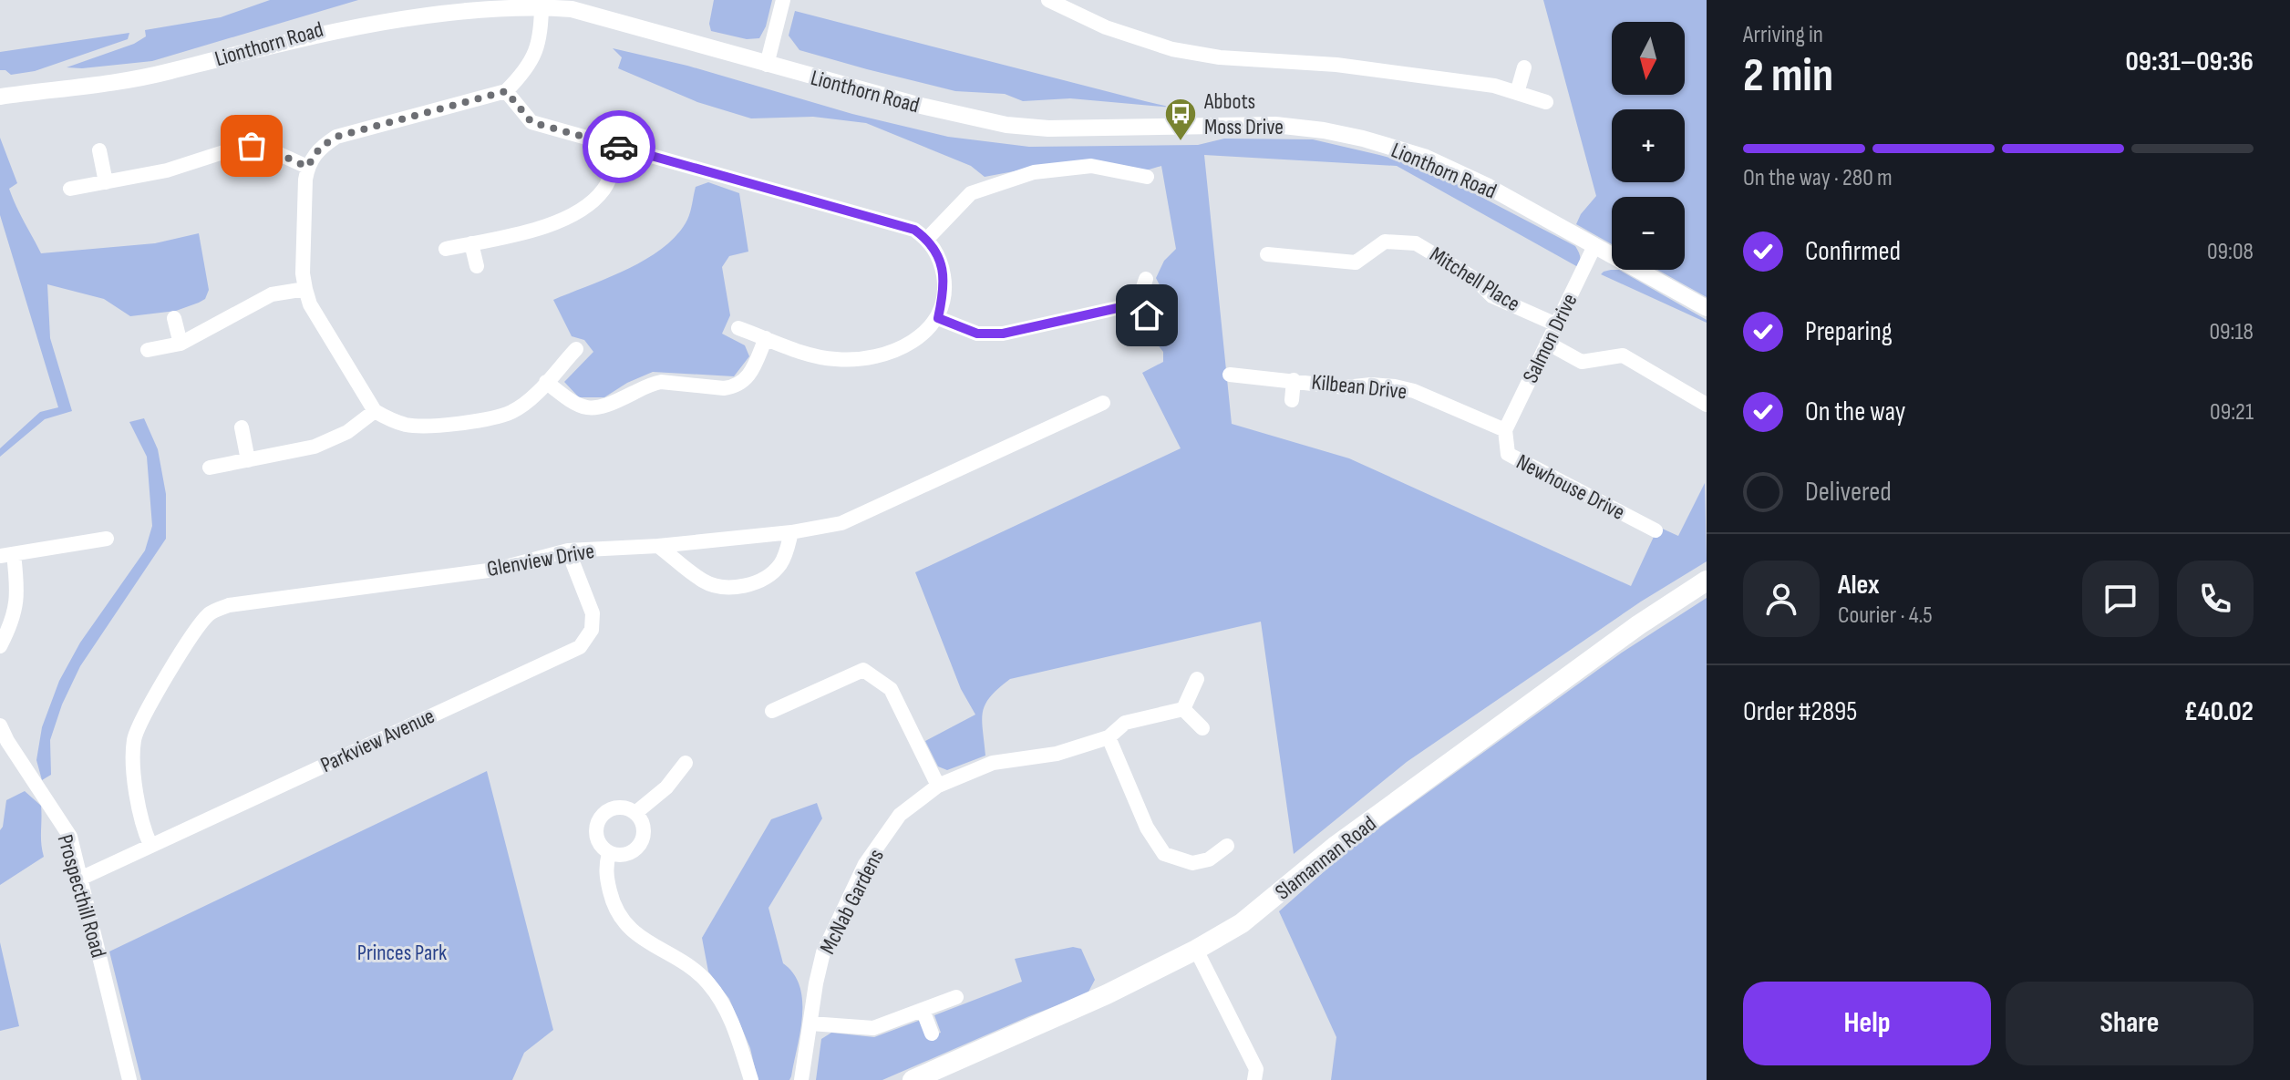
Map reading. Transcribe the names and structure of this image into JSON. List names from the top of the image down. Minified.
{"streets":{"main road":["Slamannan Road"],"street":["Lionthorn Road","Mitchell Place","Salmon Drive","Kilbean Drive","Newhouse Drive","Glenview Drive","Parkview Avenue","Prospecthill Road","McNab Gardens"]},"crossings":[["Lionthorn Road","Salmon Drive"],["Mitchell Place","Salmon Drive"],["Salmon Drive","Kilbean Drive"],["Salmon Drive","Newhouse Drive"],["Kilbean Drive","Newhouse Drive"],["Glenview Drive","Parkview Avenue"],["Parkview Avenue","Prospecthill Road"]],"parks":["Princes Park"],"places":{"bus stop":["Abbots Moss Drive"]},"north":"bottom","page":{"heading":["2 min","Arriving in","09:31–09:36"],"panel":["Alex","Courier · 4.5","Order #2895","£40.02"],"map_buttons":["+","−"],"bar":"On the way · 280 m","list":[["Confirmed","09:08"],["Preparing","09:18"],["On the way","09:21"],"Delivered"],"buttons":["Help","Share"]}}
